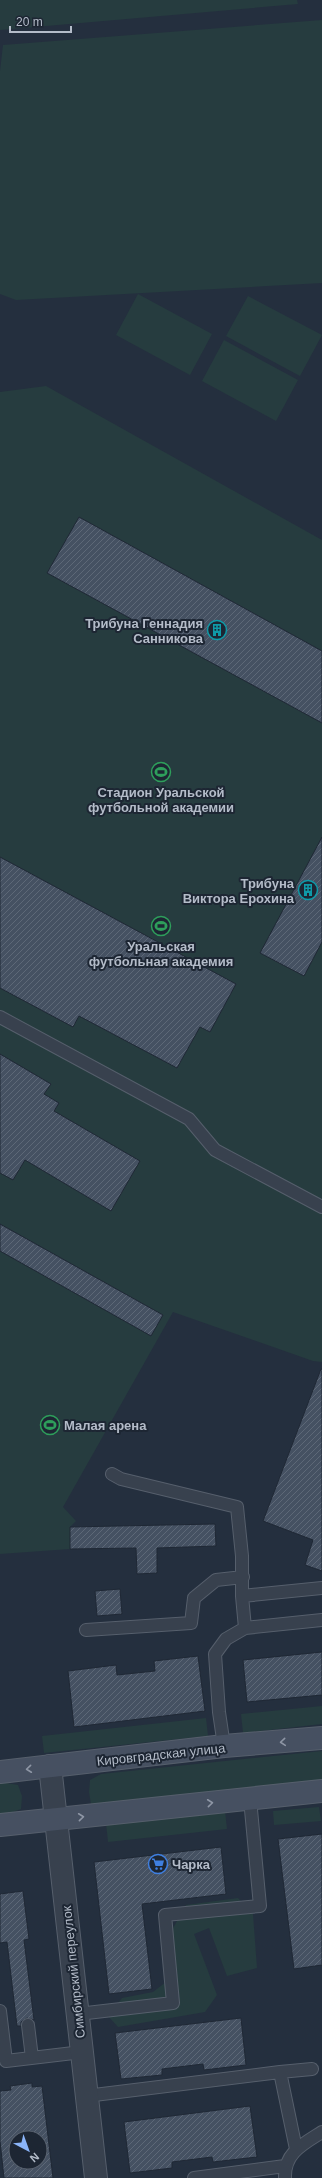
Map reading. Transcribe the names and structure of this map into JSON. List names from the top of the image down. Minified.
{"streets":{"main road":["Кировградская улица"],"street":["Симбирский переулок"]},"crossings":[["Кировградская улица","Симбирский переулок"]],"places":{"building":["Трибуна Геннадия Санникова","Трибуна Виктора Ерохина"],"sports":["Стадион Уральской футбольной академии","Уральская футбольная академия","Малая арена"],"supermarket":["Чарка"]},"scale_bar":"20 m","north":"bottom right"}
